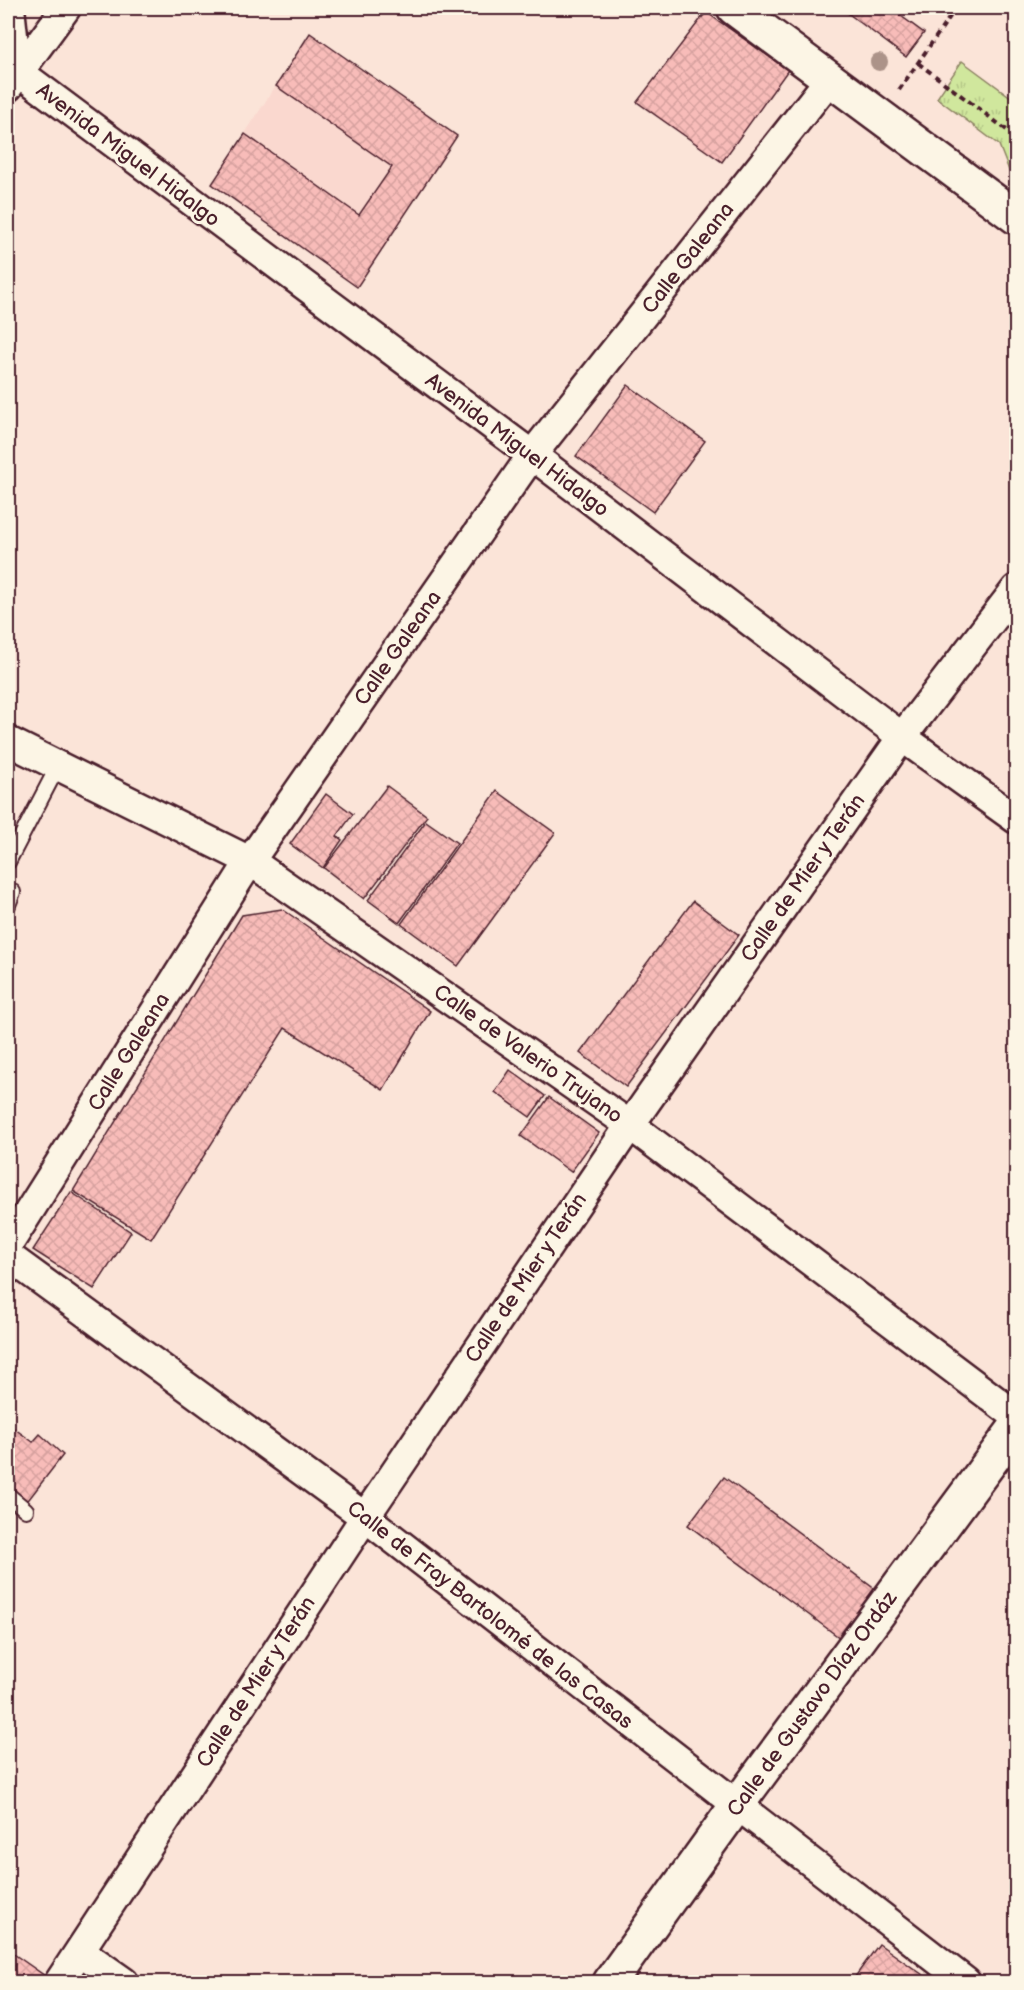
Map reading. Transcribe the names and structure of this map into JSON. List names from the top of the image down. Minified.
{"streets":{"street":["Avenida Miguel Hidalgo","Calle Galeana","Calle de Mier y Terán","Calle de Valerio Trujano","Calle de Fray Bartolomé de las Casas","Calle de Gustavo Díaz Ordáz"]},"crossings":[["Avenida Miguel Hidalgo","Calle Galeana"],["Avenida Miguel Hidalgo","Calle de Mier y Terán"],["Calle Galeana","Calle de Valerio Trujano"],["Calle de Mier y Terán","Calle de Valerio Trujano"],["Calle de Mier y Terán","Calle de Fray Bartolomé de las Casas"],["Calle de Fray Bartolomé de las Casas","Calle de Gustavo Díaz Ordáz"]]}
